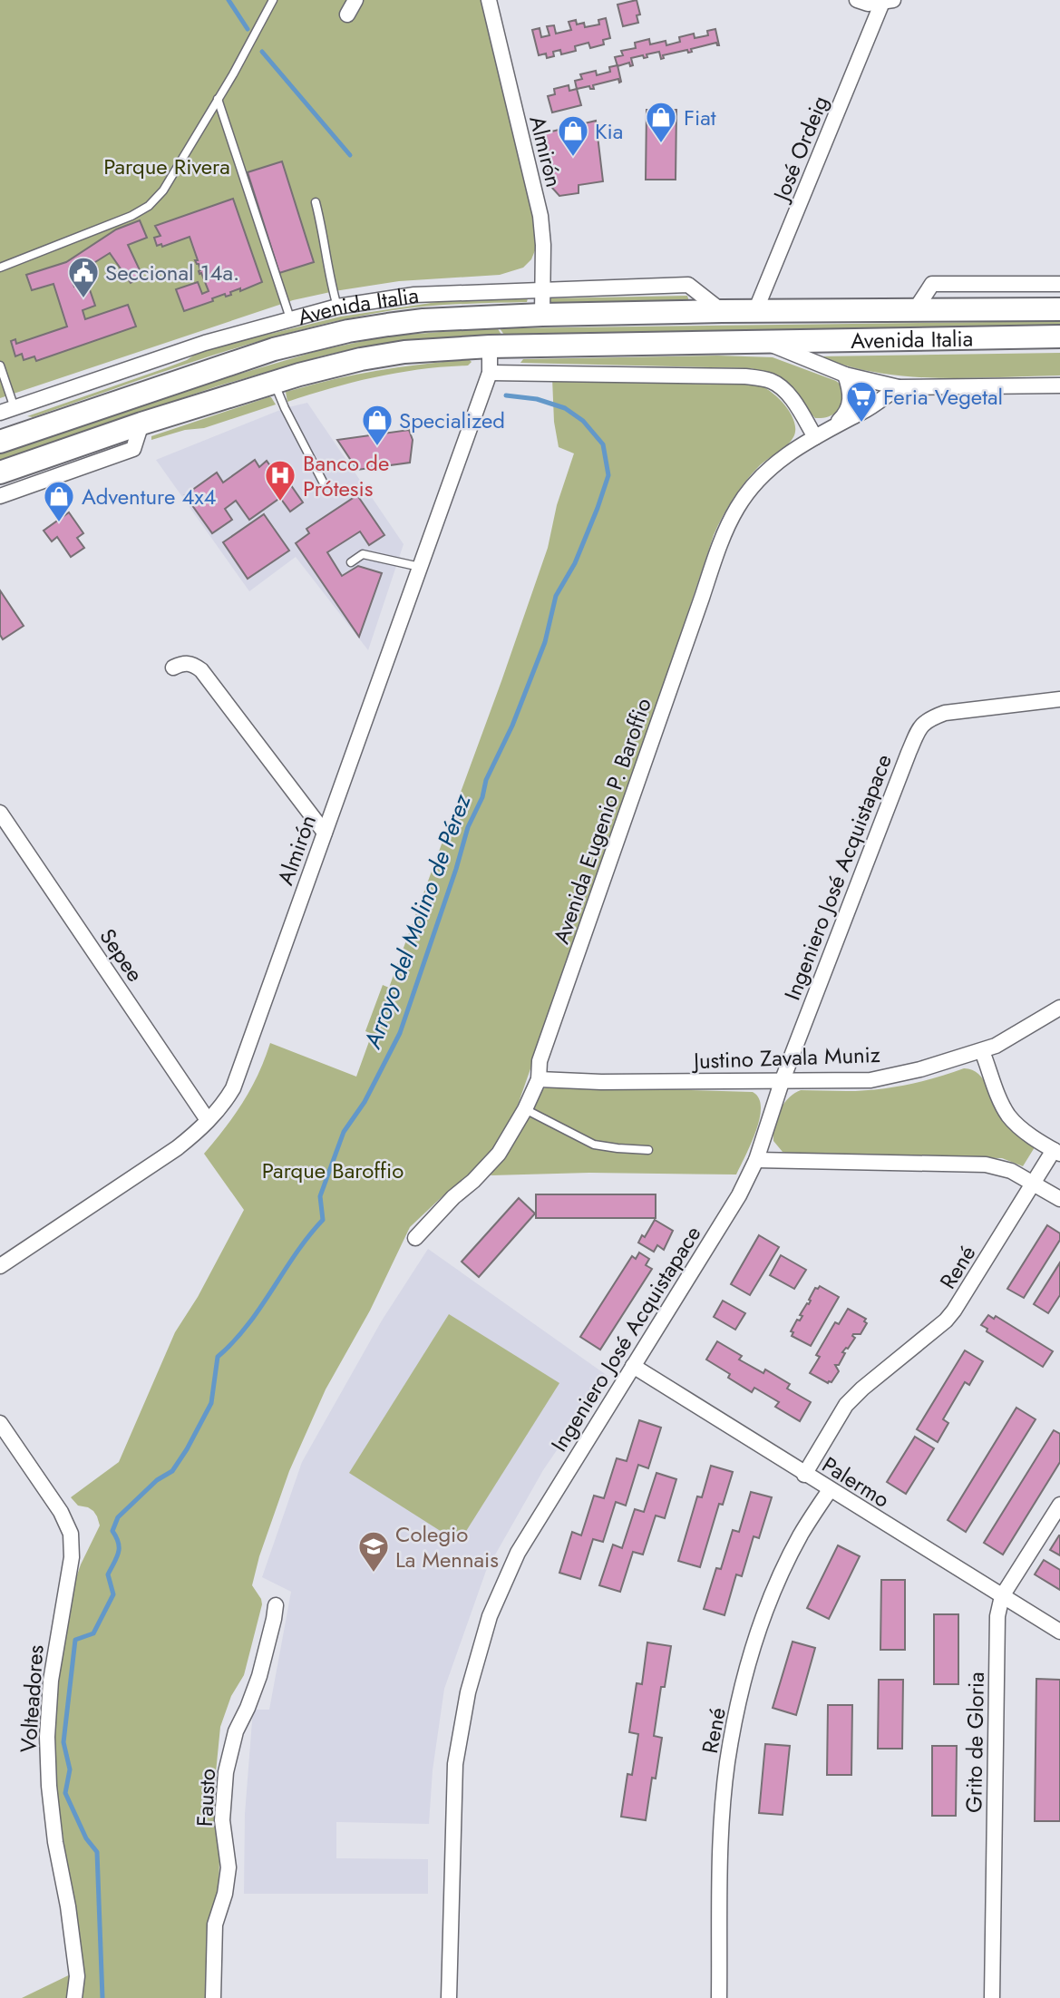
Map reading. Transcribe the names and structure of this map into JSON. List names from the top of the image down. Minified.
{"streets":{"main road":["Avenida Italia"],"street":["José Ordeig","Almirón","Avenida Eugenio P. Baroffio","Ingeniero José Acquistapace","Sepee","Justino Zavala Muniz","René","Palermo","Volteadores","Grito de Gloria","Fausto"]},"crossings":[["José Ordeig","Avenida Italia"],["Almirón","Avenida Italia"],["Almirón","Sepee"],["Avenida Italia","Avenida Eugenio P. Baroffio"],["Avenida Eugenio P. Baroffio","Justino Zavala Muniz"],["Ingeniero José Acquistapace","Justino Zavala Muniz"],["Ingeniero José Acquistapace","Palermo"],["René","Palermo"],["Palermo","Grito de Gloria"]],"water":["Arroyo del Molino de Pérez"],"parks":["Parque Rivera","Parque Baroffio"],"places":{"shop":["Fiat","Kia","Specialized","Adventure 4x4"],"public building":["Seccional 14a."],"supermarket":["Feria Vegetal"],"hospital":["Banco de Prótesis"],"school or university":["Colegio La Mennais"]}}
